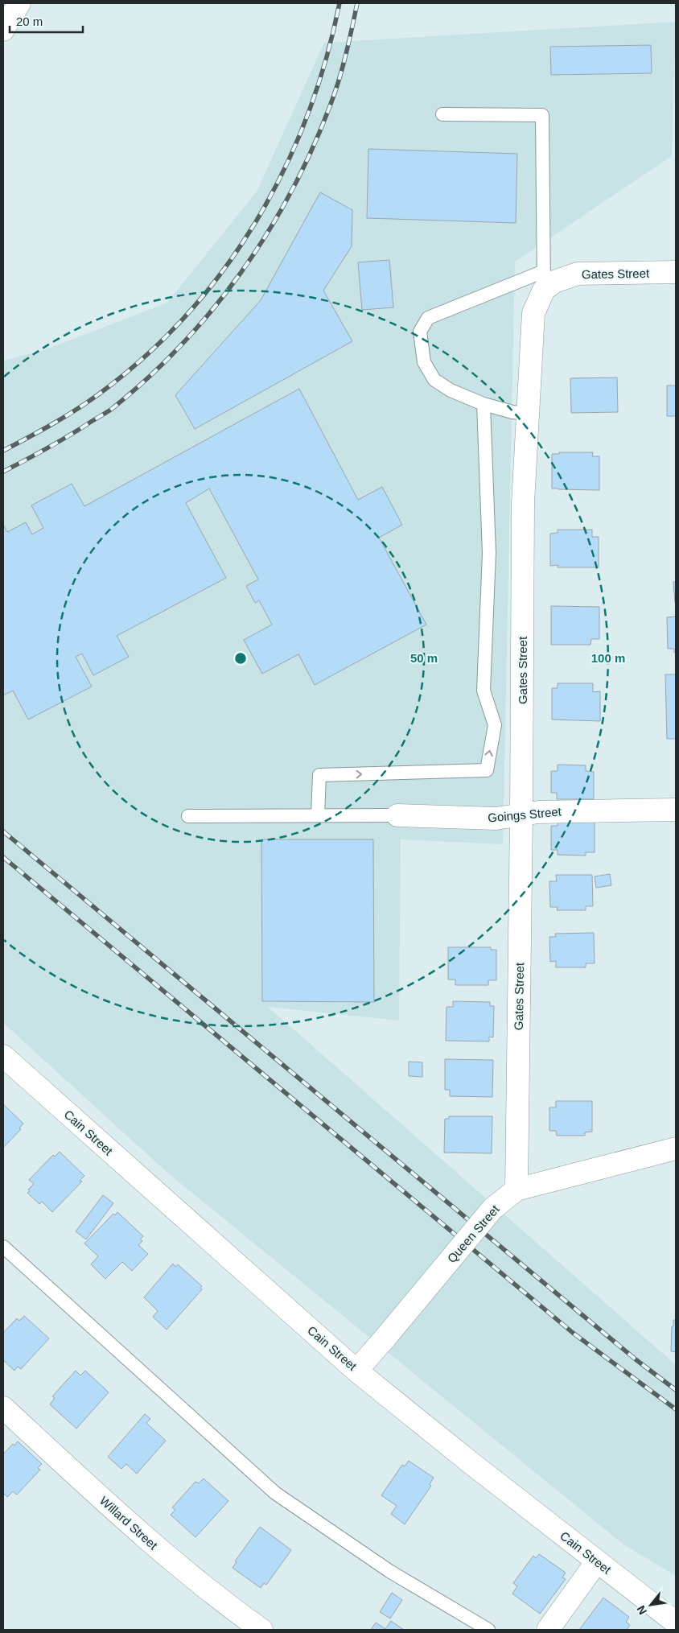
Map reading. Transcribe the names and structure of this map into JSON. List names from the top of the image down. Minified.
{"streets":{"street":["Gates Street","Goings Street","Cain Street","Queen Street","Willard Street"]},"crossings":[["Gates Street","Goings Street"],["Gates Street","Queen Street"],["Cain Street","Queen Street"]],"scale_bar":"20 m","north":"bottom left","rings":["50 m","100 m"]}
